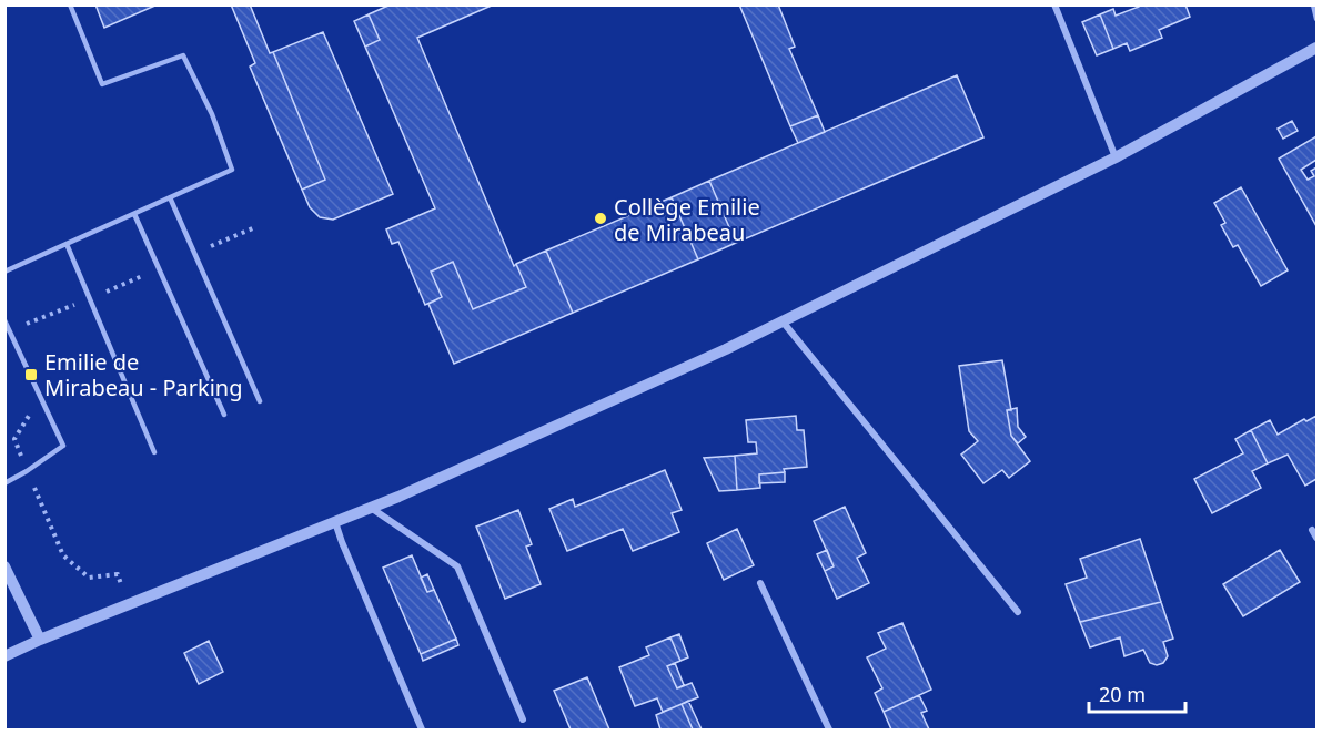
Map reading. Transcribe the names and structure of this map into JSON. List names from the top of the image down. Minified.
{"places":{"other":["Collège Emilie de Mirabeau"],"transit":["Emilie de Mirabeau - Parking"]},"scale_bar":"20 m"}
